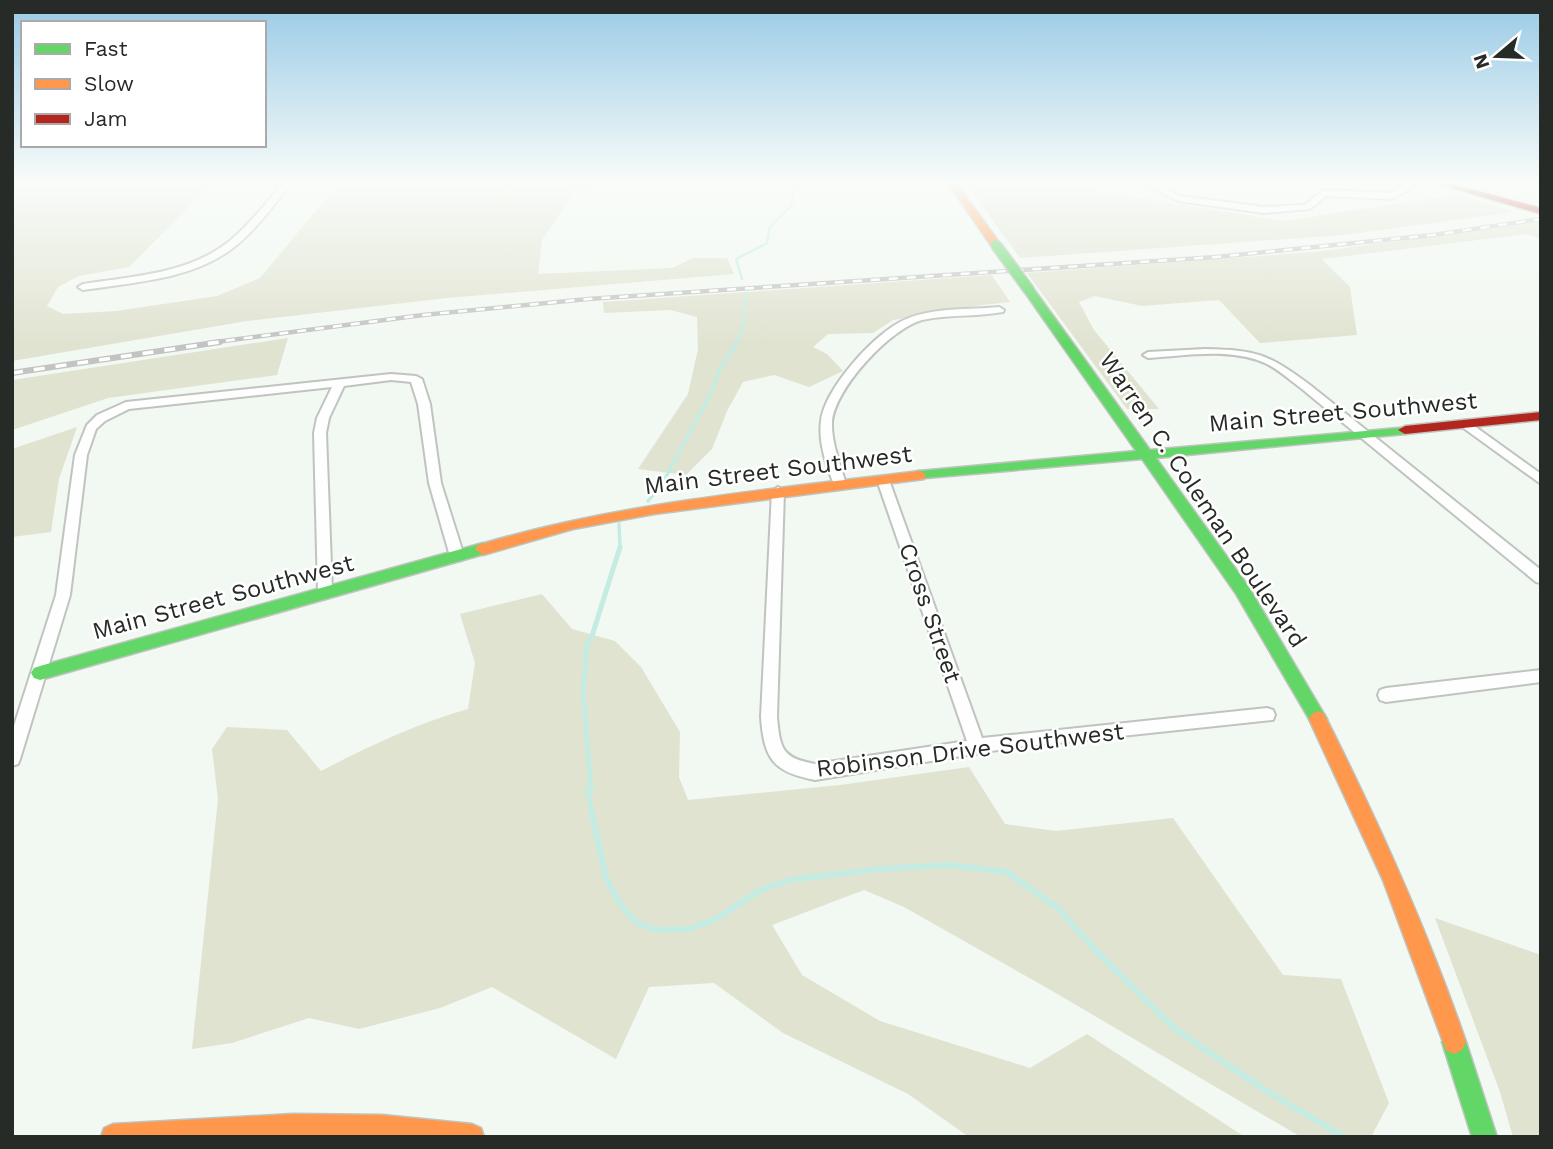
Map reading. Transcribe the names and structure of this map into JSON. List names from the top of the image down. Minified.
{"streets":{"main road":["Main Street Southwest","Warren C. Coleman Boulevard"],"street":["Cross Street","Robinson Drive Southwest"]},"crossings":[["Main Street Southwest","Warren C. Coleman Boulevard"],["Main Street Southwest","Cross Street"],["Main Street Southwest","Robinson Drive Southwest"],["Cross Street","Robinson Drive Southwest"]],"legend":["Fast","Slow","Jam"],"north":"left"}
